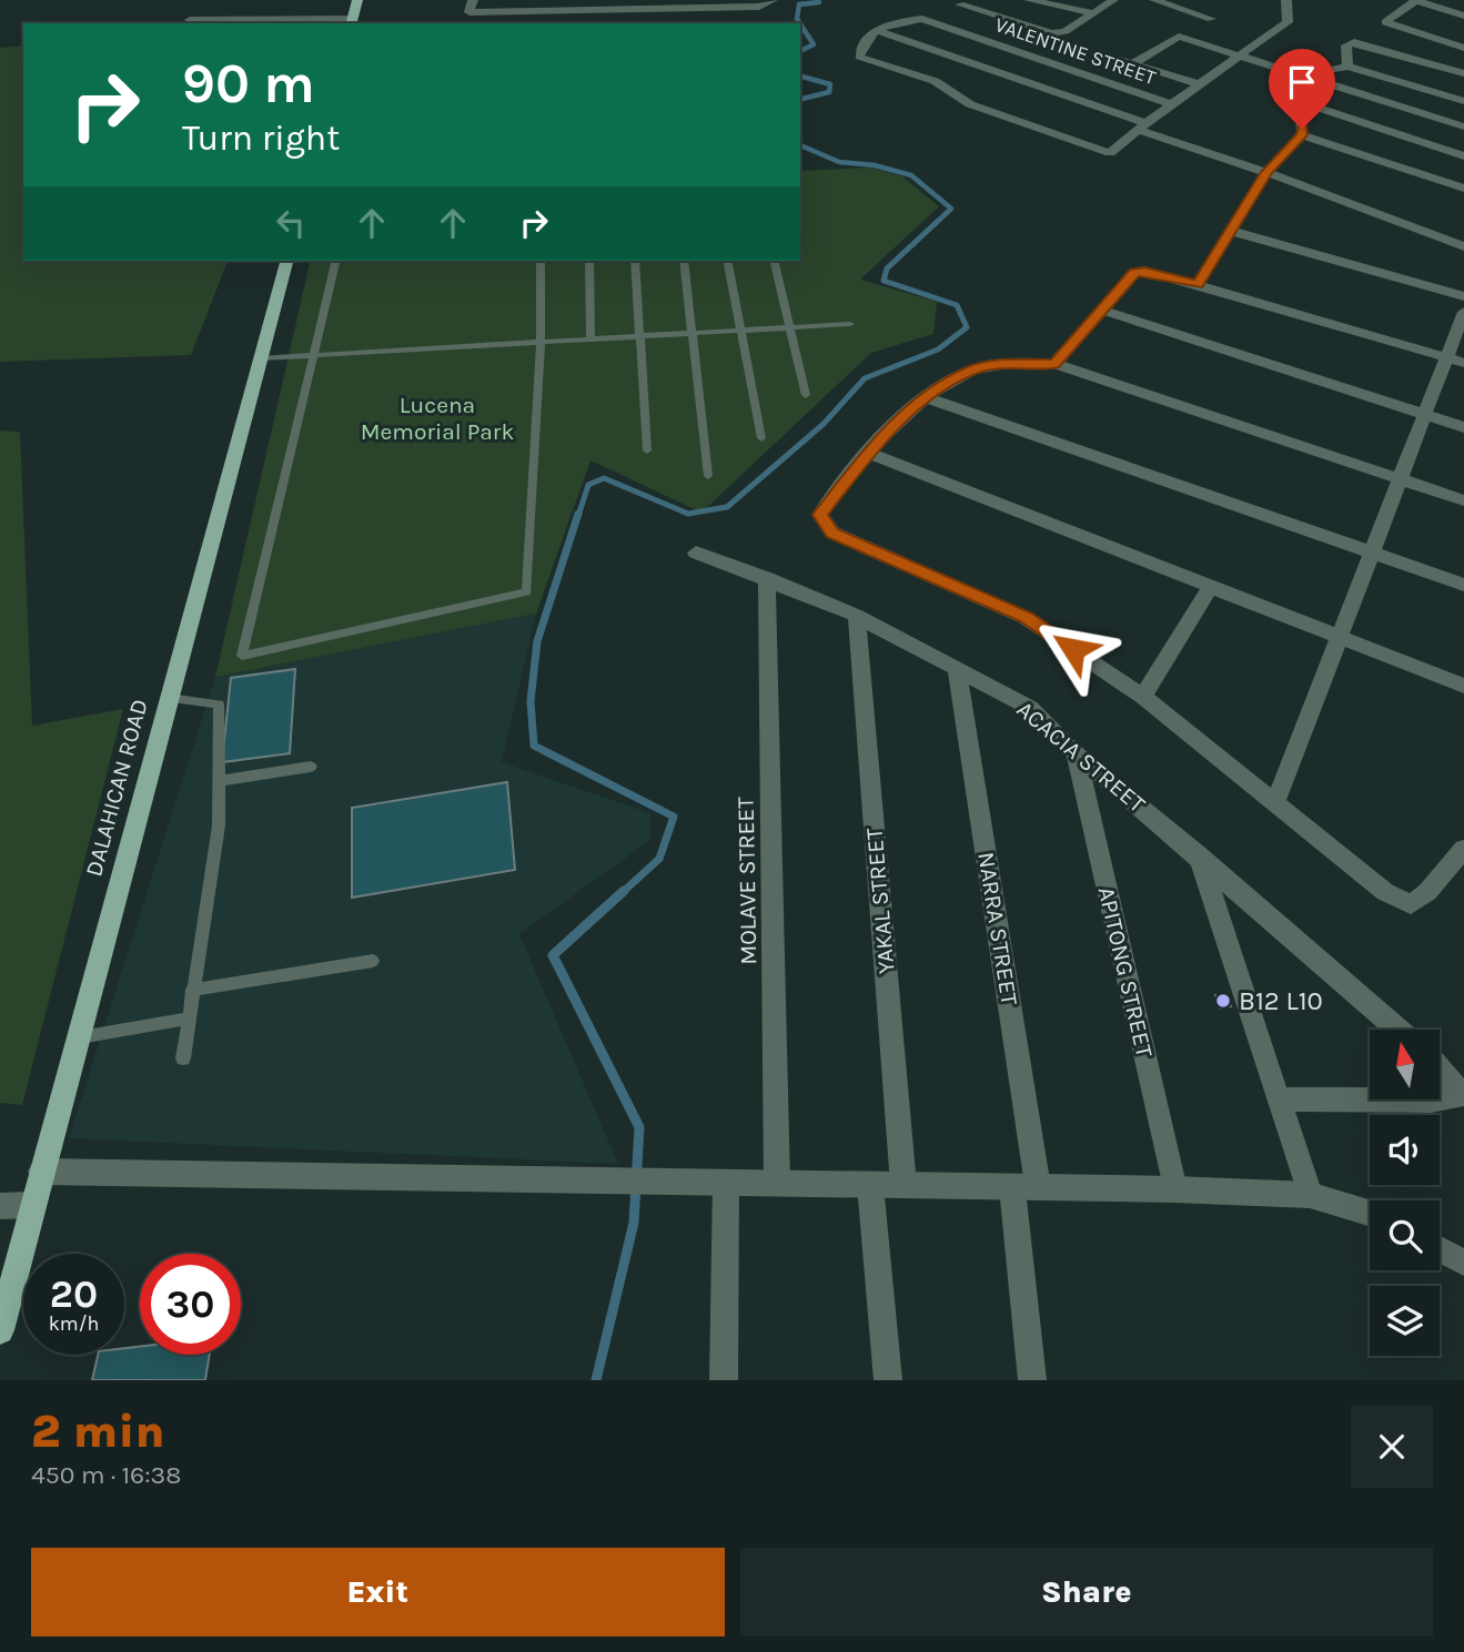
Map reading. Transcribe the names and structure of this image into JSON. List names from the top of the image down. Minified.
{"streets":{"main road":["DALAHICAN ROAD"],"street":["VALENTINE STREET","ACACIA STREET","MOLAVE STREET","YAKAL STREET","NARRA STREET","APITONG STREET"]},"crossings":[["ACACIA STREET","MOLAVE STREET"],["ACACIA STREET","YAKAL STREET"],["ACACIA STREET","NARRA STREET"],["ACACIA STREET","APITONG STREET"]],"parks":["Lucena Memorial Park"],"places":["B12 L10"],"north":"top","page":{"turn":["90 m","Turn right"],"speed":"20 km/h","limit":"30","heading":["2 min","450 m · 16:38"],"buttons":["Exit","Share"]}}
